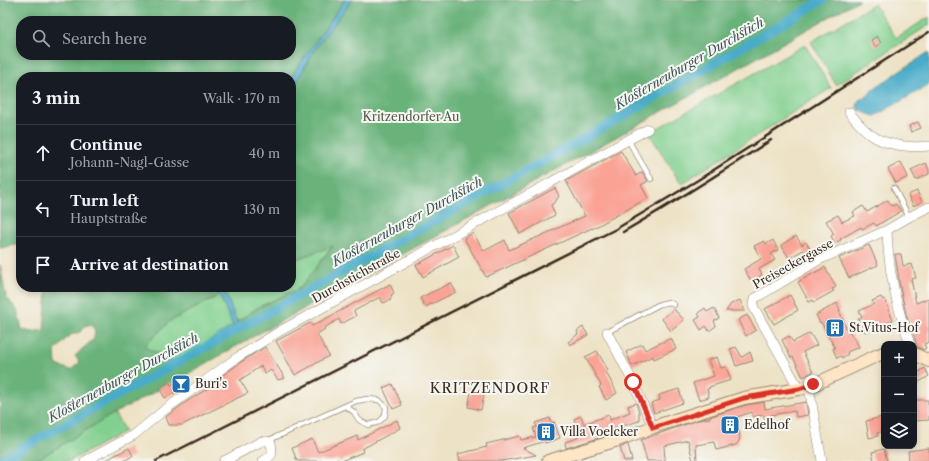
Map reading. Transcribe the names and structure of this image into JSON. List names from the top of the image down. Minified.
{"streets":{"street":["Preiseckergasse","Durchstichstraße"]},"districts":["KRITZENDORF"],"water":["Klosterneuburger Durchstich"],"parks":["Kritzendorfer Au"],"places":{"building":["St.Vitus-Hof","Edelhof","Villa Voelcker"],"bar":["Buri's"]},"page":{"search":"Search here","heading":["3 min","Walk · 170 m"],"list":[["Continue","Johann-Nagl-Gasse","40 m"],["Turn left","Hauptstraße","130 m"],"Arrive at destination"],"map_buttons":["+","−"]}}
